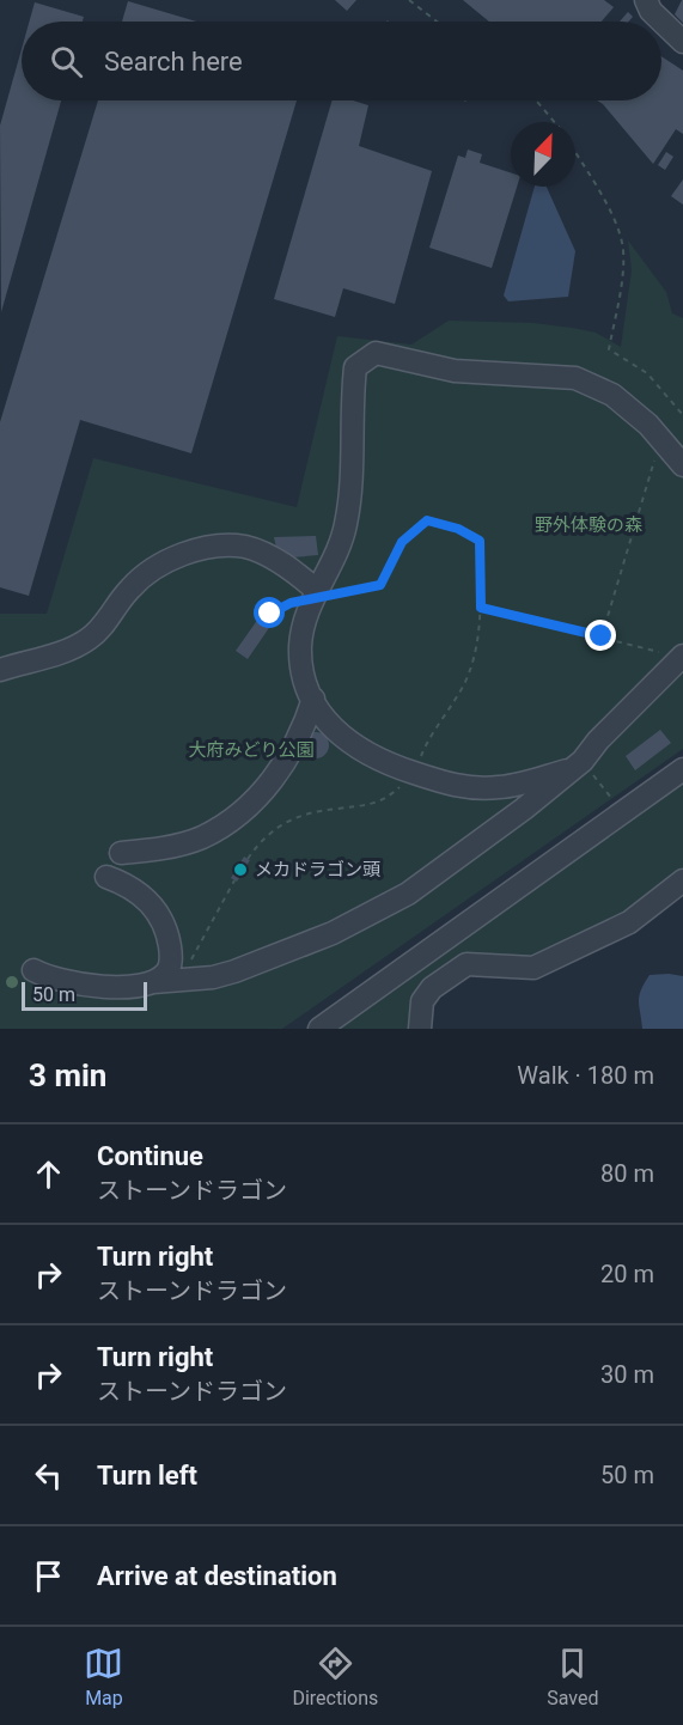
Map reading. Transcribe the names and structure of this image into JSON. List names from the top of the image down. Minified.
{"parks":["野外体験の森","大府みどり公園"],"places":["メカドラゴン頭"],"scale_bar":"50 m","north":"top right","page":{"search":"Search here","scale":"50 m","heading":["3 min","Walk · 180 m"],"list":[["Continue","ストーンドラゴン","80 m"],["Turn right","ストーンドラゴン","20 m"],["Turn right","ストーンドラゴン","30 m"],["Turn left","50 m"],"Arrive at destination"],"nav":["Map","Directions","Saved"]}}
